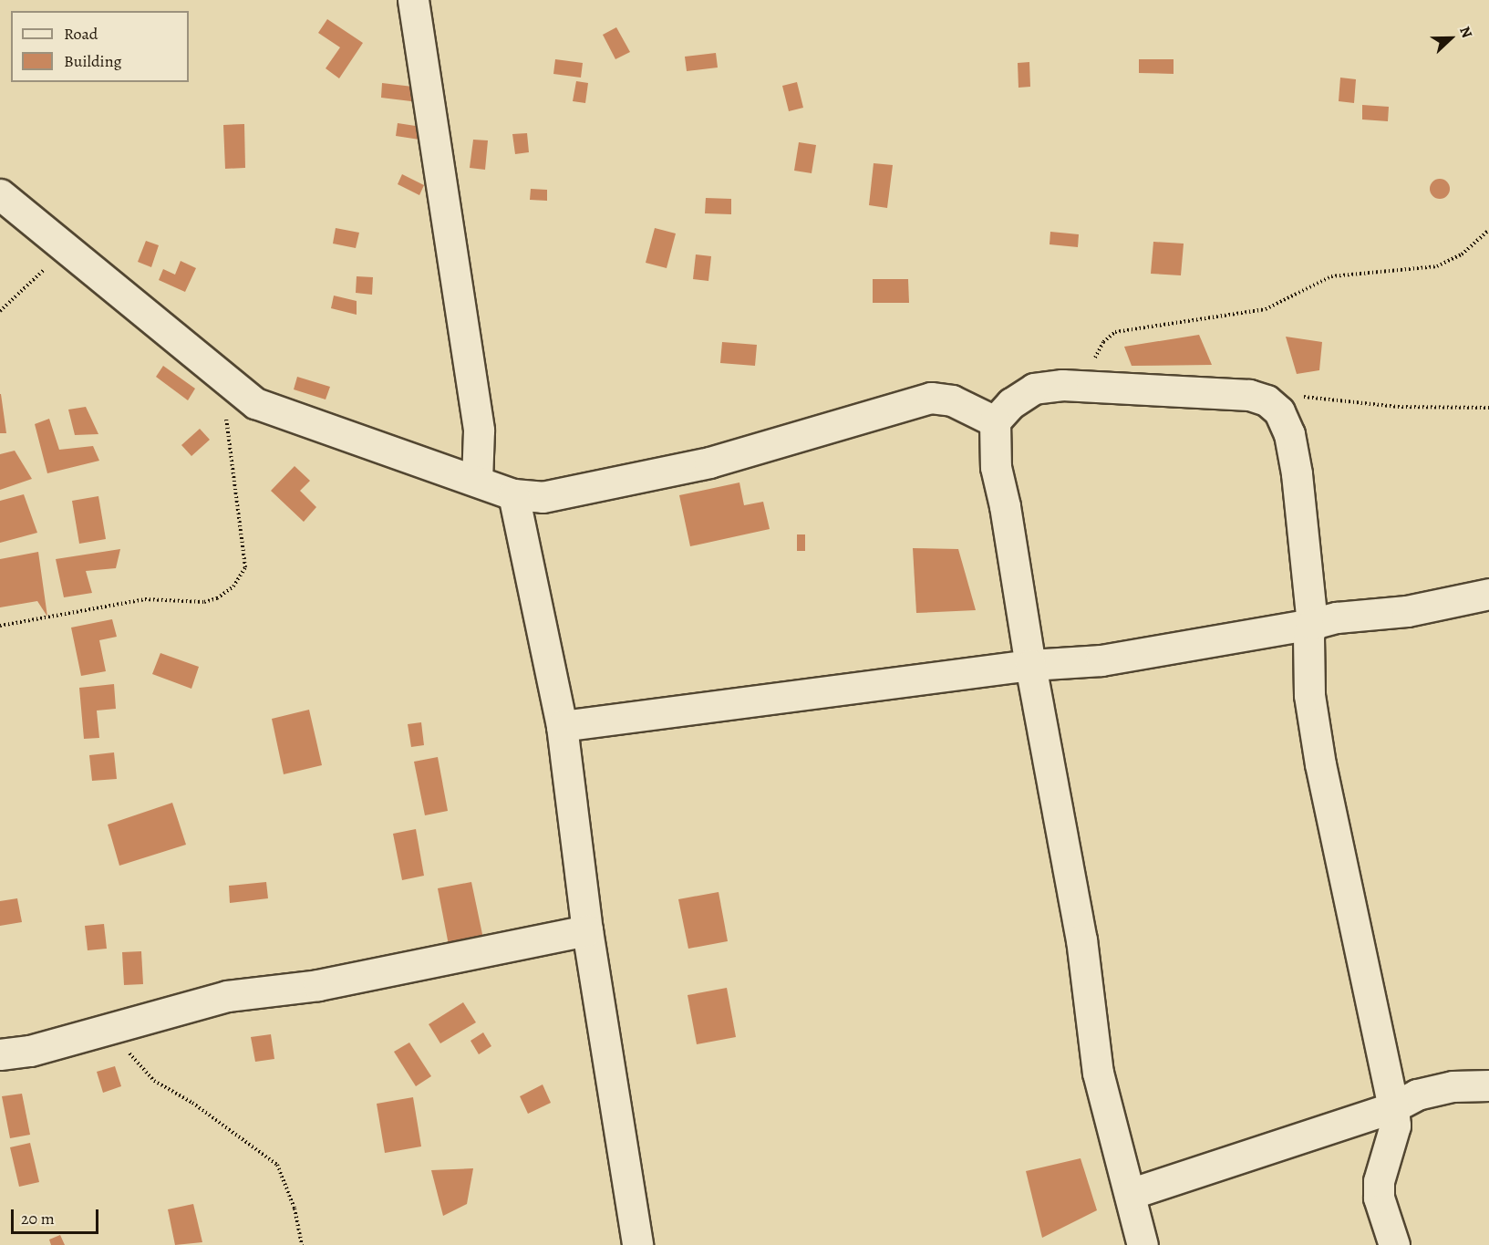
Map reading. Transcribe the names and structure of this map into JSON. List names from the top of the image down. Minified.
{"legend":["Road","Building"],"scale_bar":"20 m","north":"right"}
